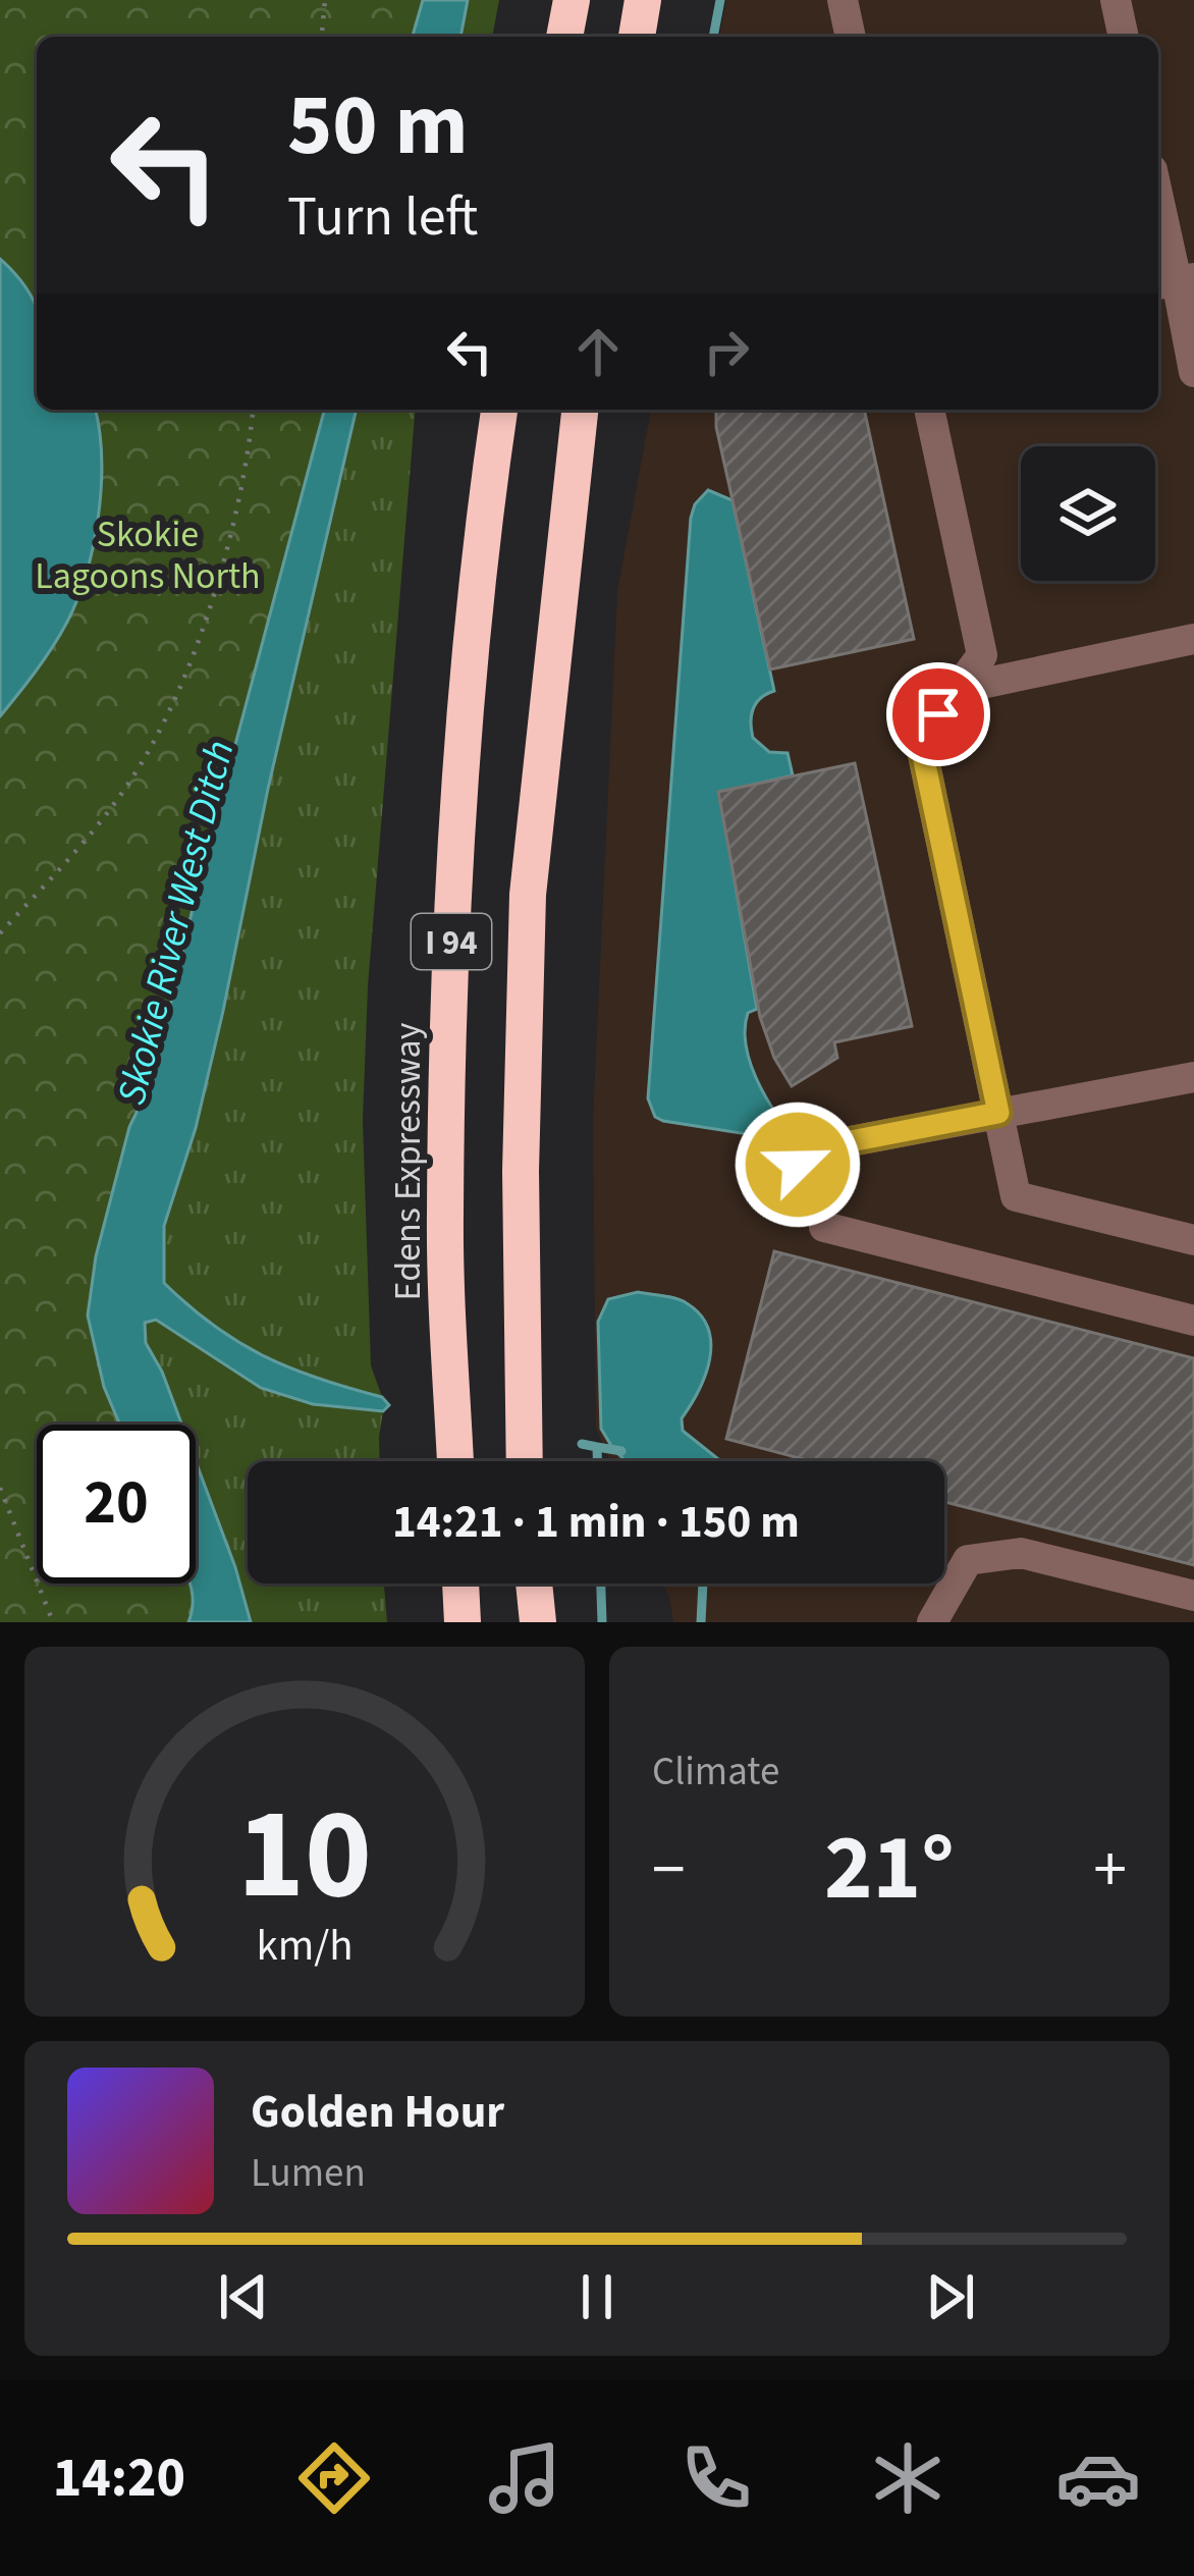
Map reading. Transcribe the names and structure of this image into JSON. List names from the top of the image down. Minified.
{"streets":{"highway":["I 94","Edens Expressway"]},"water":["Skokie River West Ditch"],"parks":["Skokie Lagoons North"],"page":{"turn":["50 m","Turn left"],"limit":"20","trip":"14:21 · 1 min · 150 m","tile":"Climate","heat":["−","21°","+"],"song":["Golden Hour","Lumen"],"tabs":"14:20","gauge":["10","km/h"]}}
